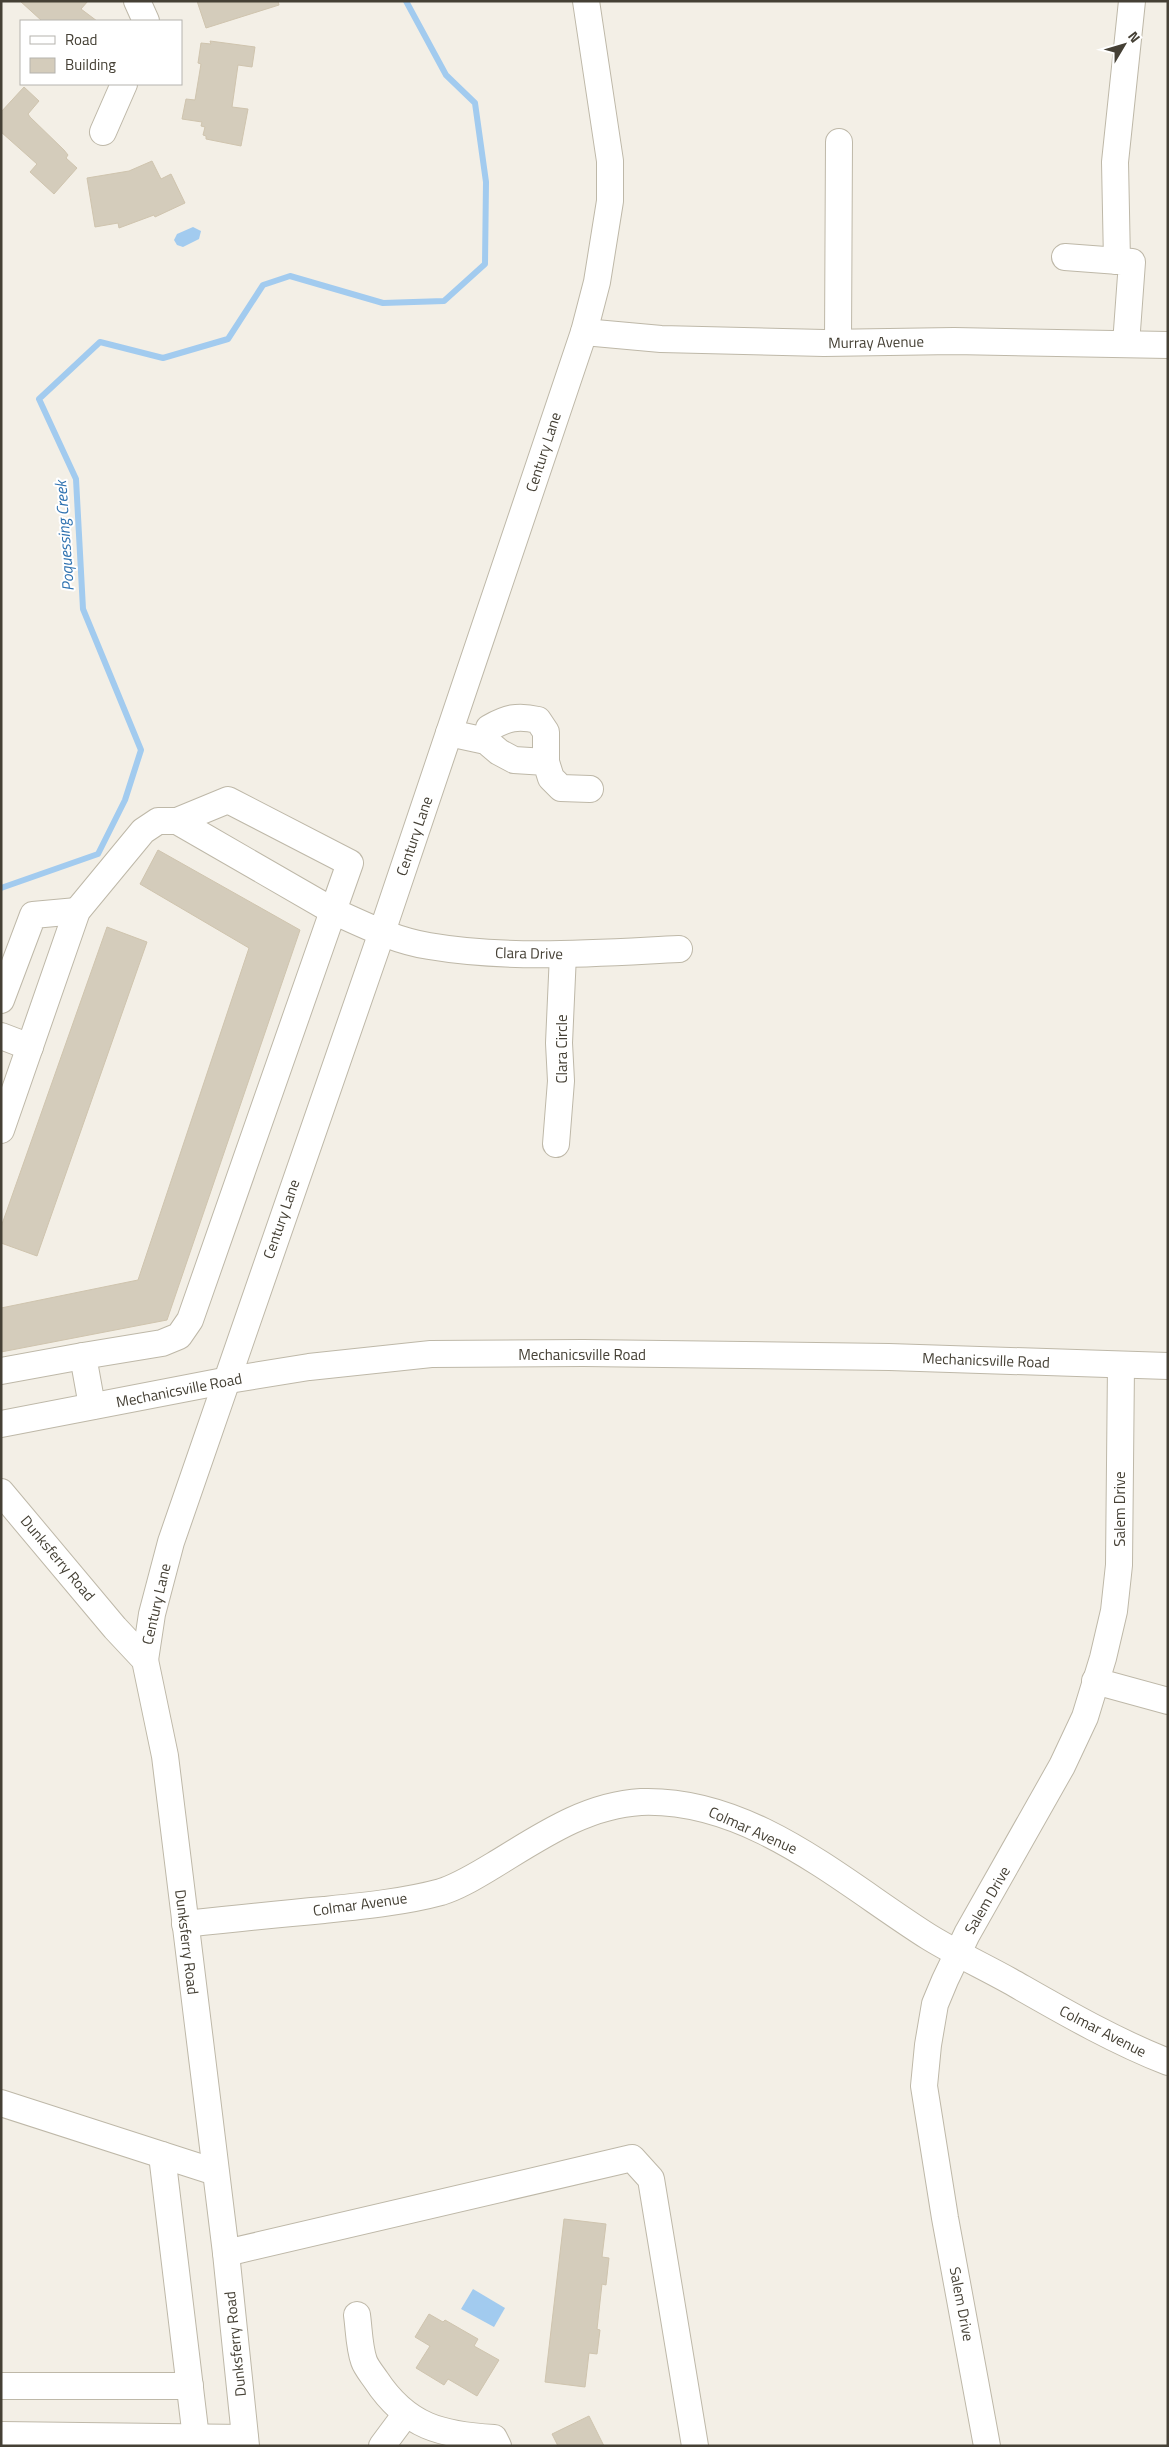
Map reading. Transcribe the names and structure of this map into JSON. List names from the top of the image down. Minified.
{"streets":{"street":["Murray Avenue","Century Lane","Clara Drive","Clara Circle","Mechanicsville Road","Salem Drive","Dunksferry Road","Colmar Avenue"]},"crossings":[["Murray Avenue","Century Lane"],["Century Lane","Clara Drive"],["Century Lane","Mechanicsville Road"],["Century Lane","Dunksferry Road"],["Clara Drive","Clara Circle"],["Mechanicsville Road","Salem Drive"],["Salem Drive","Colmar Avenue"],["Dunksferry Road","Colmar Avenue"]],"water":["Poquessing Creek"],"legend":["Road","Building"],"north":"top right"}
